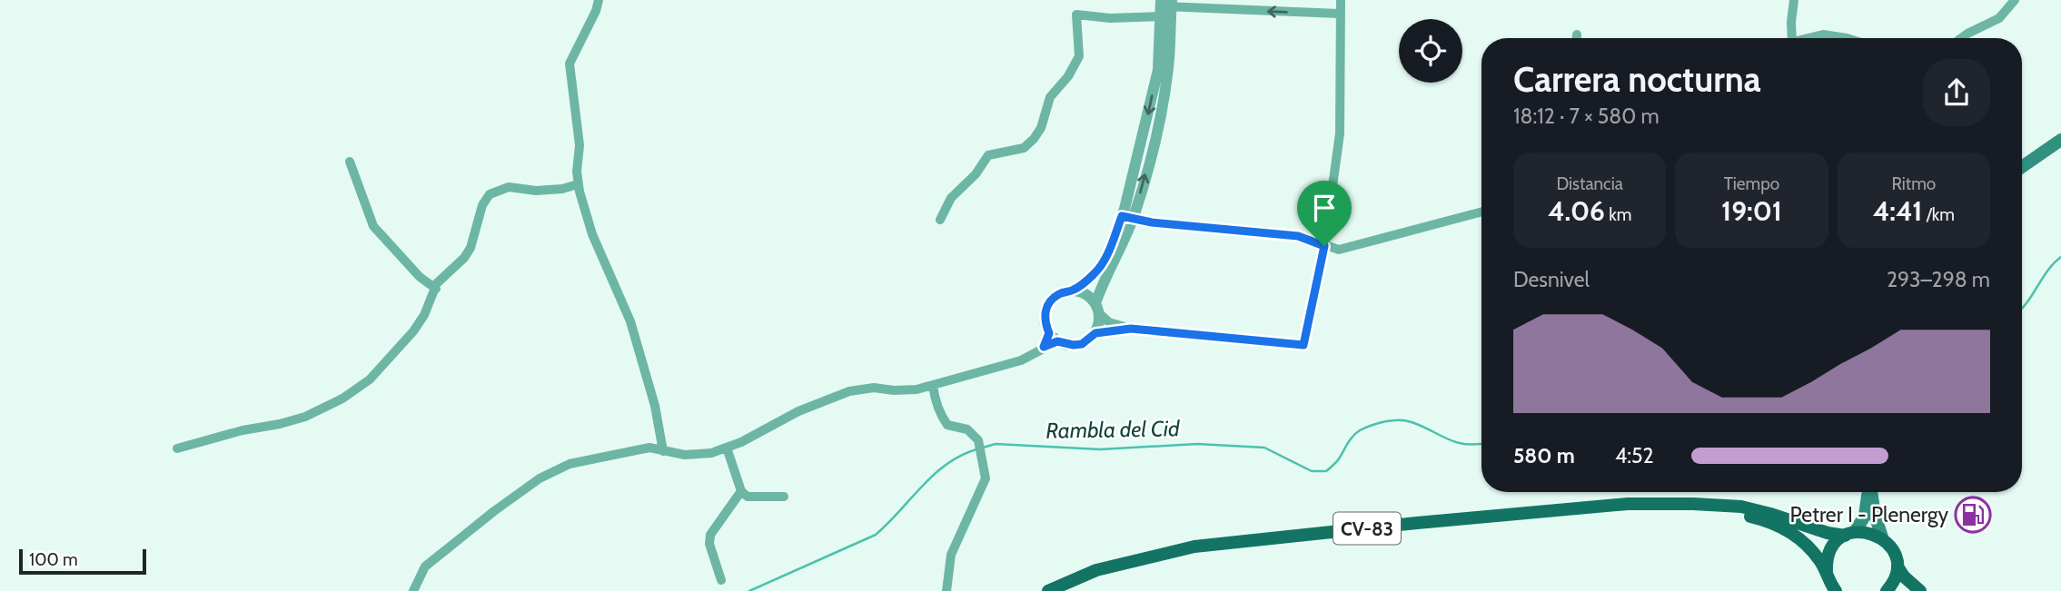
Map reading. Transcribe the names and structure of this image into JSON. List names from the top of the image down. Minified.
{"streets":{"main road":["CV-83"]},"water":["Rambla del Cid"],"places":{"fuel station":["Petrer I - Plenergy"]},"scale_bar":"100 m","page":{"heading":["Carrera nocturna","18:12 · 7 × 580 m"],"stats":[["Distancia","4.06 km"],["Tiempo","19:01"],["Ritmo","4:41 /km"]],"chart":["Desnivel","293–298 m"],"list":[{"name":"580 m","note":"4:52"}],"scale":"100 m"}}
